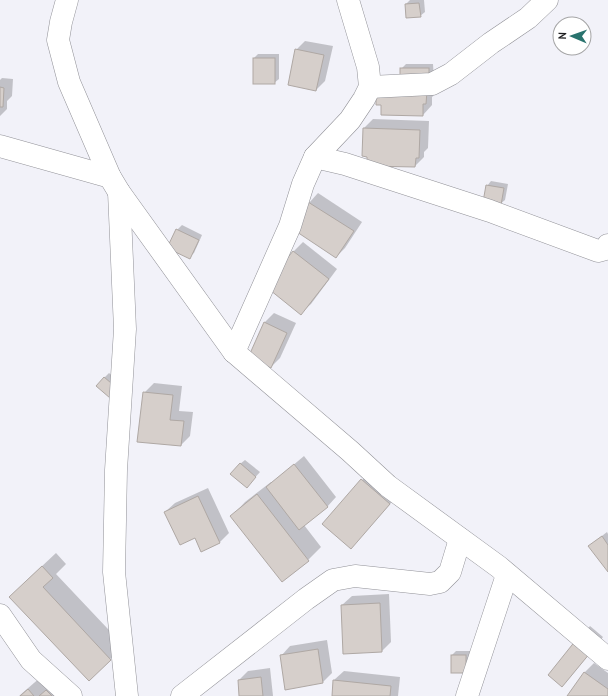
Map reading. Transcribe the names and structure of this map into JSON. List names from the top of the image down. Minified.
{"north":"left"}
